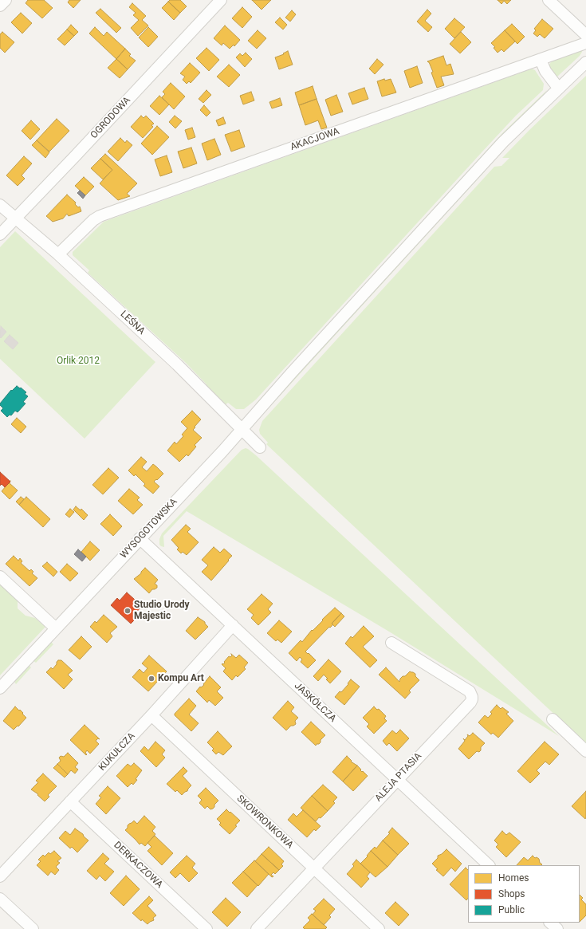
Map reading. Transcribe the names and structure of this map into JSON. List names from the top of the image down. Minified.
{"streets":{"street":["OGRODOWA","AKACJOWA","LEŚNA","WYSOGOTOWSKA","JASKÓŁCZA","KUKUŁCZA","ALEJA PTASIA","SKOWRONKOWA","DERKACZOWA"]},"crossings":[["OGRODOWA","LEŚNA"],["AKACJOWA","LEŚNA"],["LEŚNA","WYSOGOTOWSKA"],["WYSOGOTOWSKA","JASKÓŁCZA"],["JASKÓŁCZA","KUKUŁCZA"],["JASKÓŁCZA","ALEJA PTASIA"],["KUKUŁCZA","SKOWRONKOWA"],["KUKUŁCZA","DERKACZOWA"],["ALEJA PTASIA","SKOWRONKOWA"]],"parks":["Orlik 2012"],"places":["Studio Urody Majestic","Kompu Art"],"legend":["Homes","Shops","Public"]}
